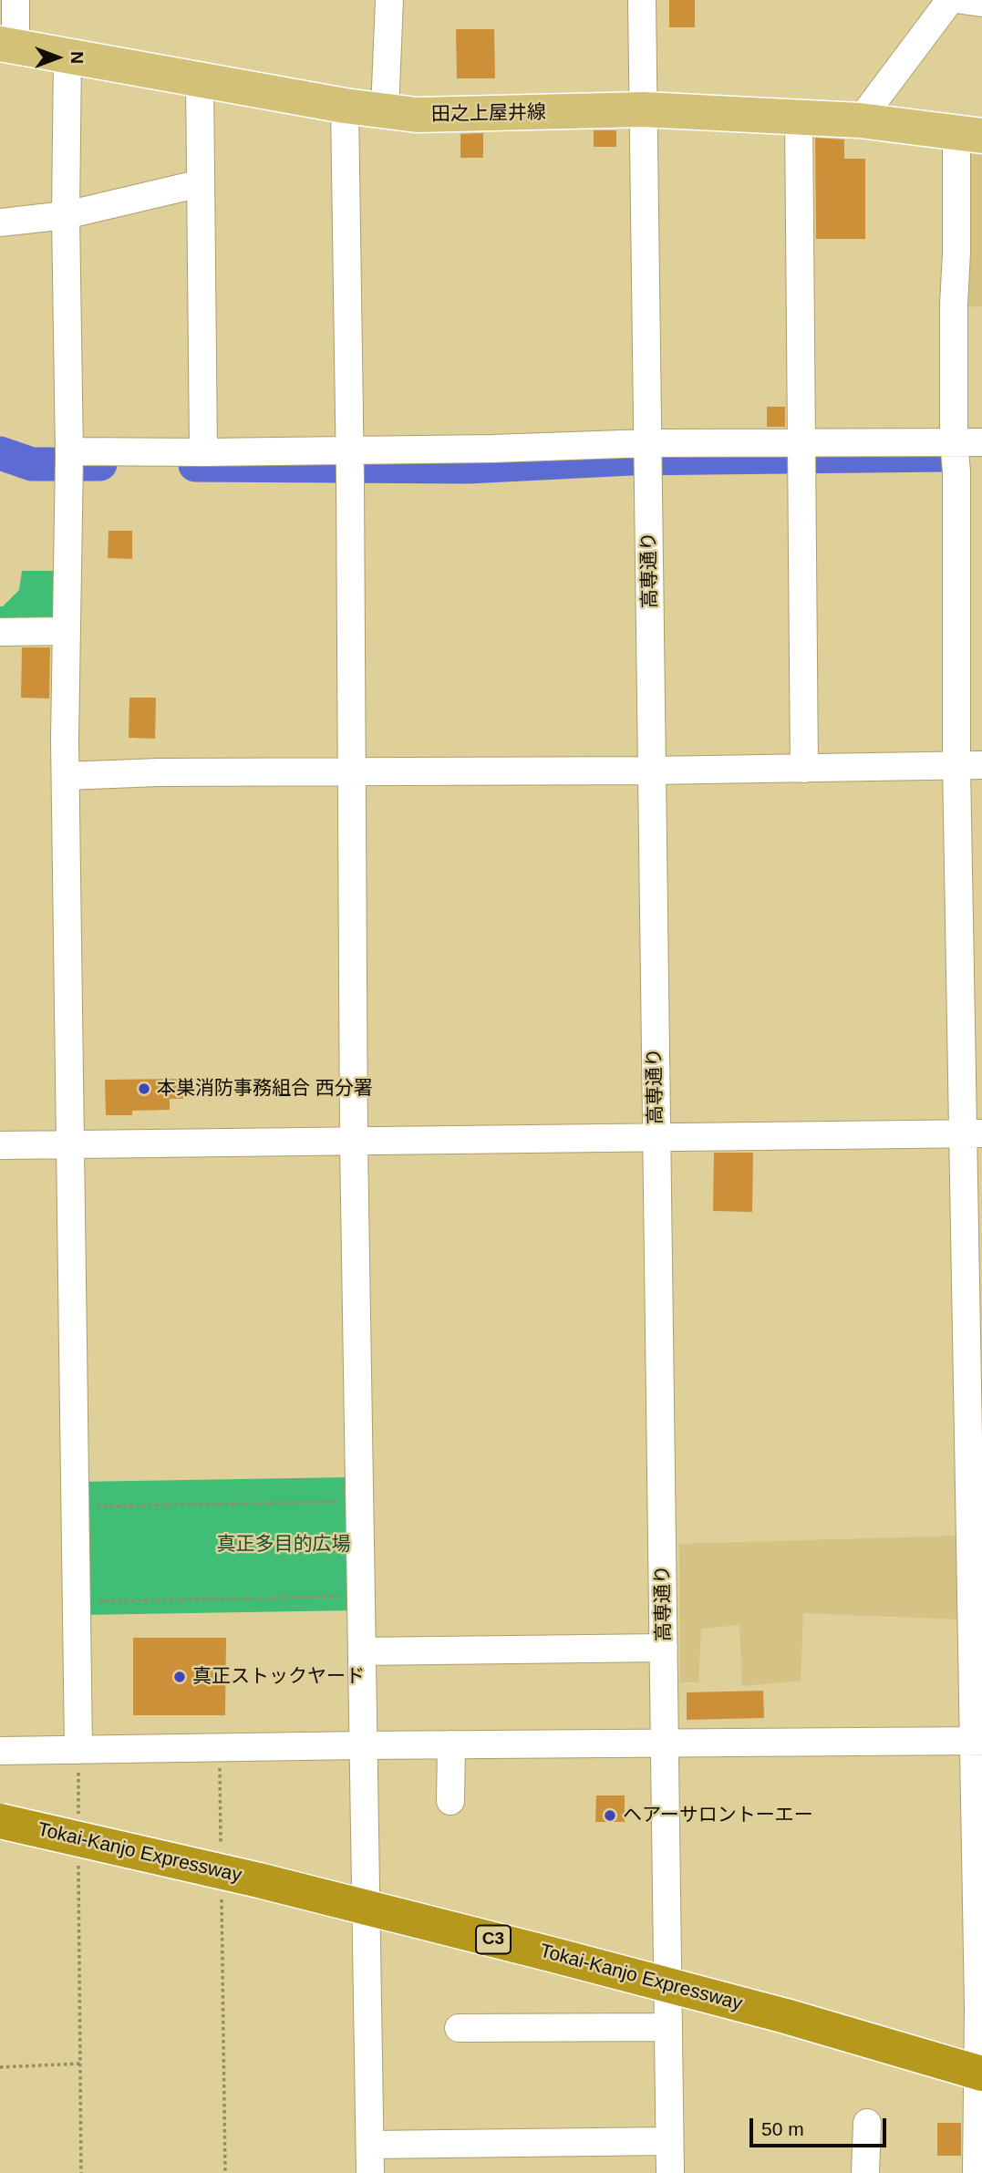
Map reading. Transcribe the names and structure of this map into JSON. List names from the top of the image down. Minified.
{"streets":{"highway":["Tokai-Kanjo Expressway","C3"],"main road":["田之上屋井線"],"street":["高専通り"]},"crossings":[["田之上屋井線","高専通り"]],"parks":["真正多目的広場"],"places":["本巣消防事務組合 西分署","真正ストックヤード","ヘアーサロントーエー"],"scale_bar":"50 m","north":"right"}
